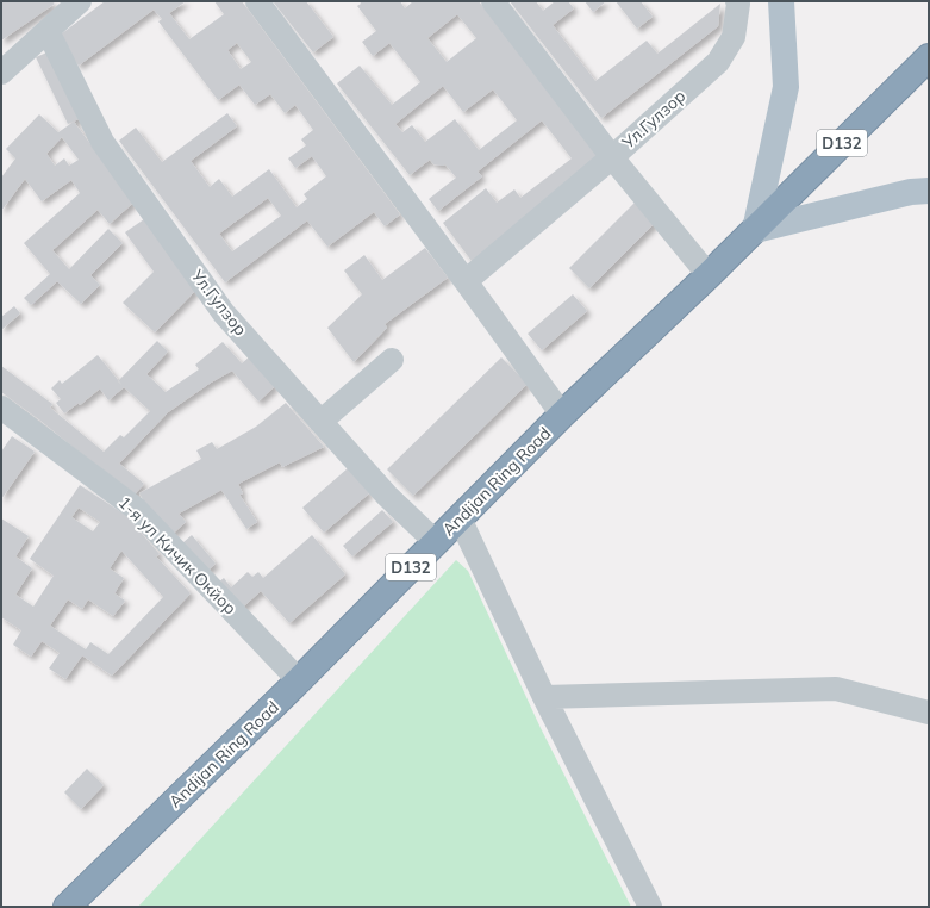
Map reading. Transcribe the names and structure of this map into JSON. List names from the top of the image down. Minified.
{"streets":{"highway":["D132","Andijan Ring Road"],"street":["Ул.Гулзор","1-я ул Кичик Окйор"]},"crossings":[["Ул.Гулзор","Andijan Ring Road"],["Andijan Ring Road","1-я ул Кичик Окйор"]]}
